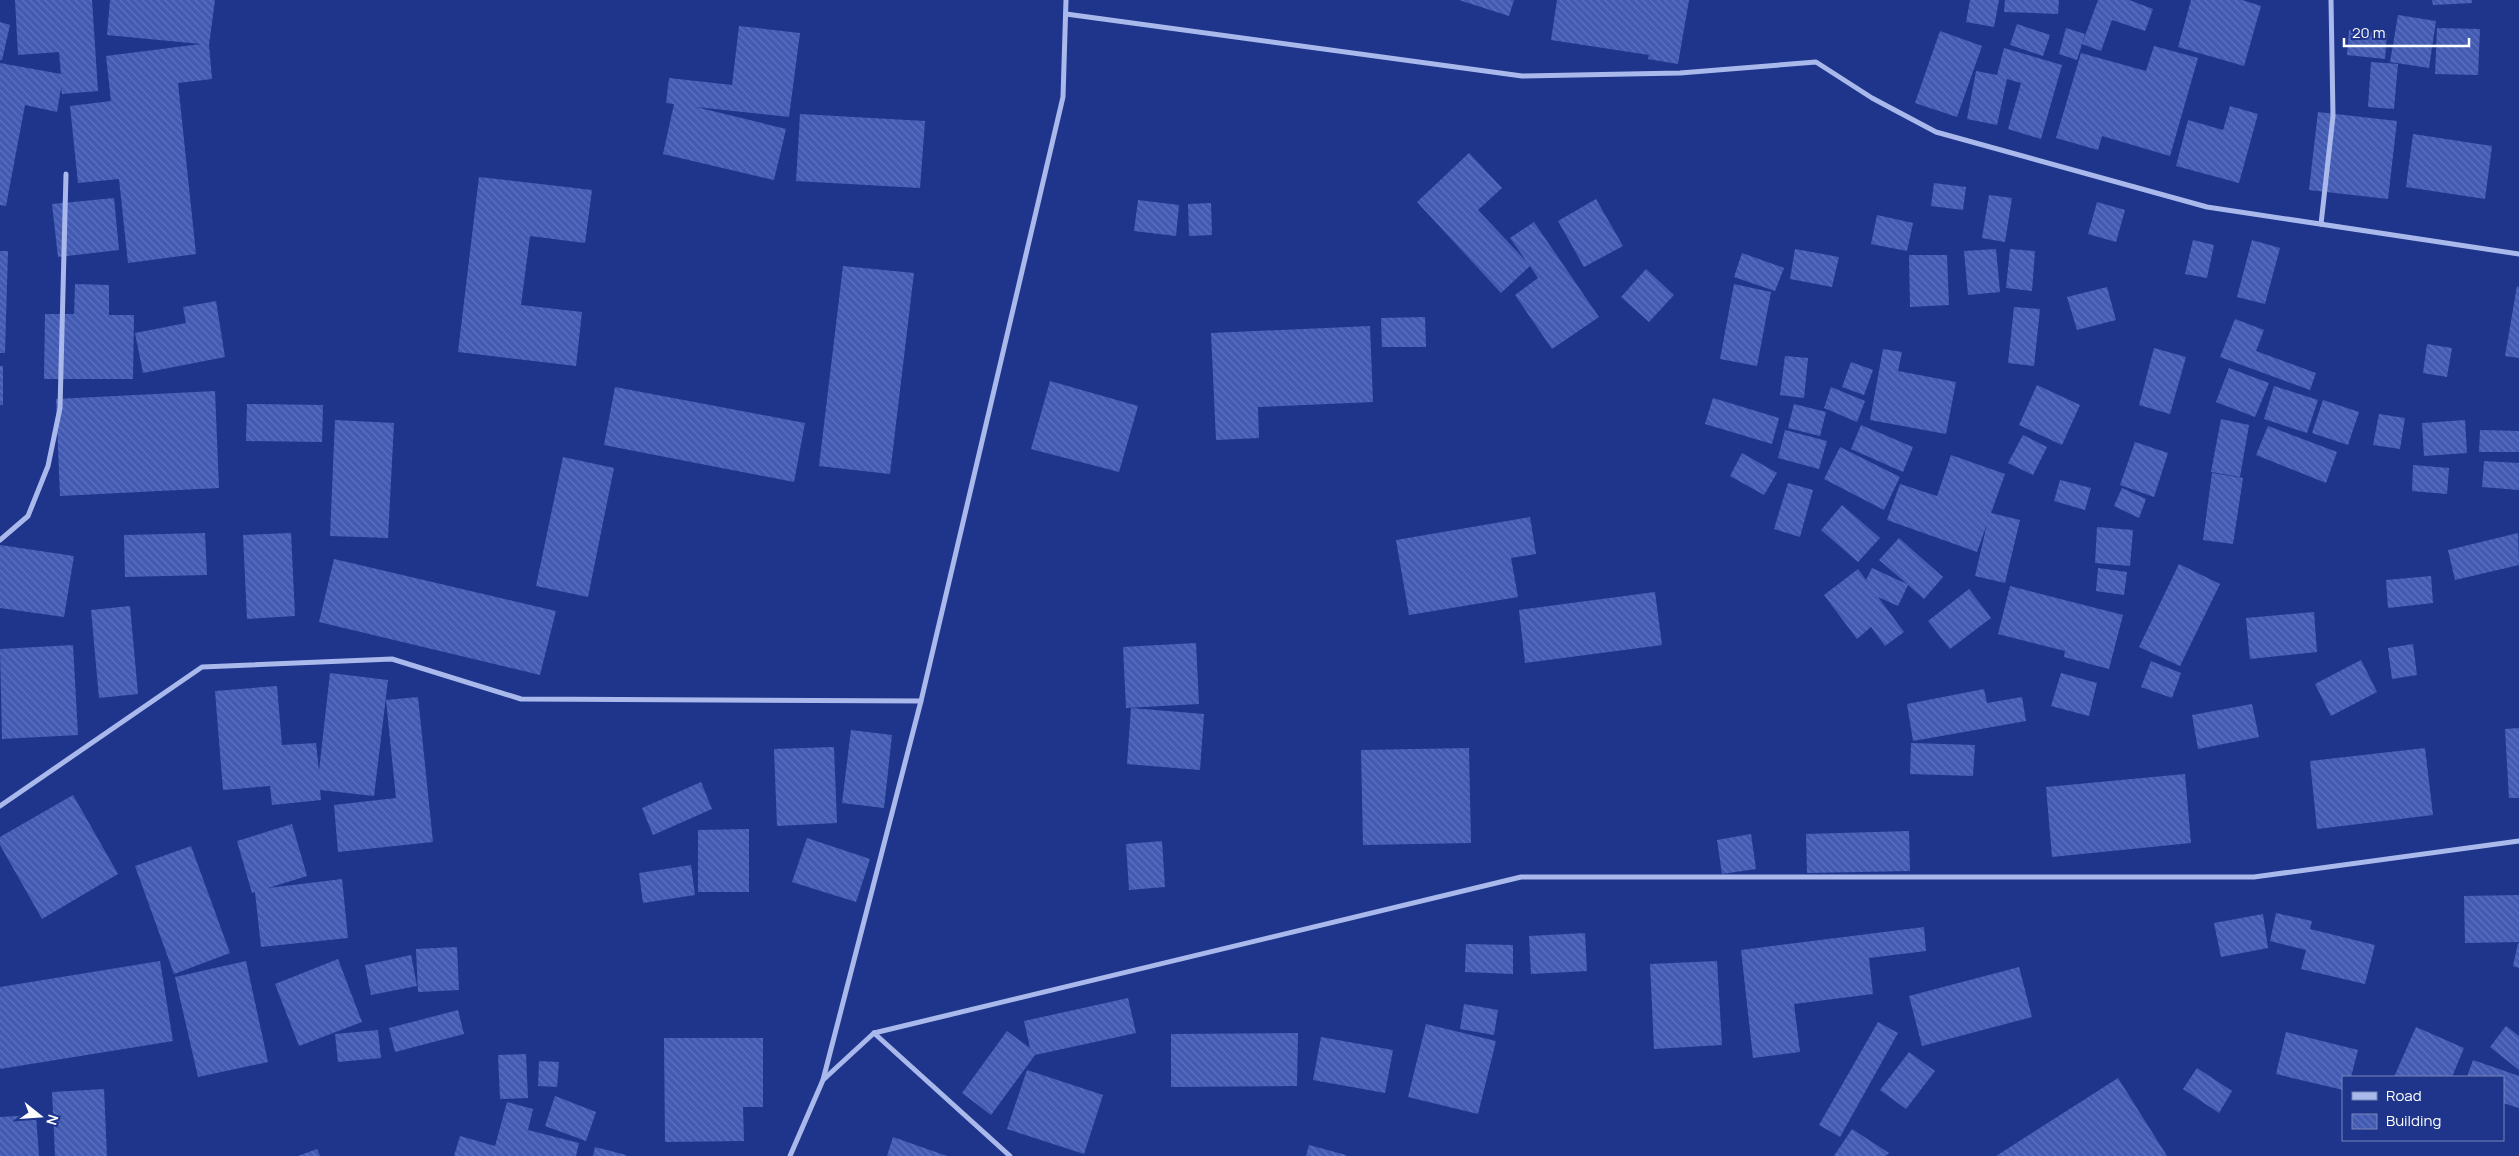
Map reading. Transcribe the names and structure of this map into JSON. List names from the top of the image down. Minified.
{"legend":["Road","Building"],"scale_bar":"20 m","north":"right"}
